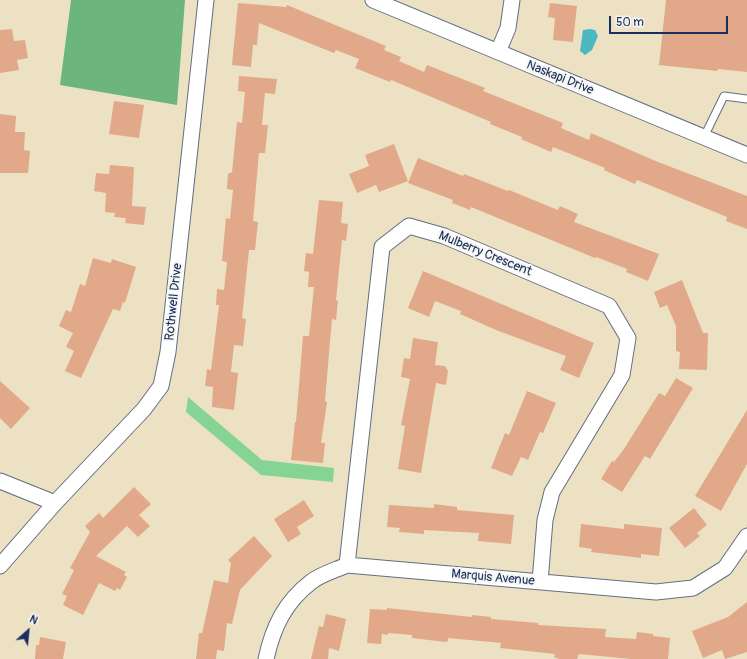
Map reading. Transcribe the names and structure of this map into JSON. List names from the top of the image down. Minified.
{"streets":{"street":["Naskapi Drive","Mulberry Crescent","Rothwell Drive","Marquis Avenue"]},"crossings":[["Mulberry Crescent","Marquis Avenue"]],"scale_bar":"50 m","north":"top right"}
